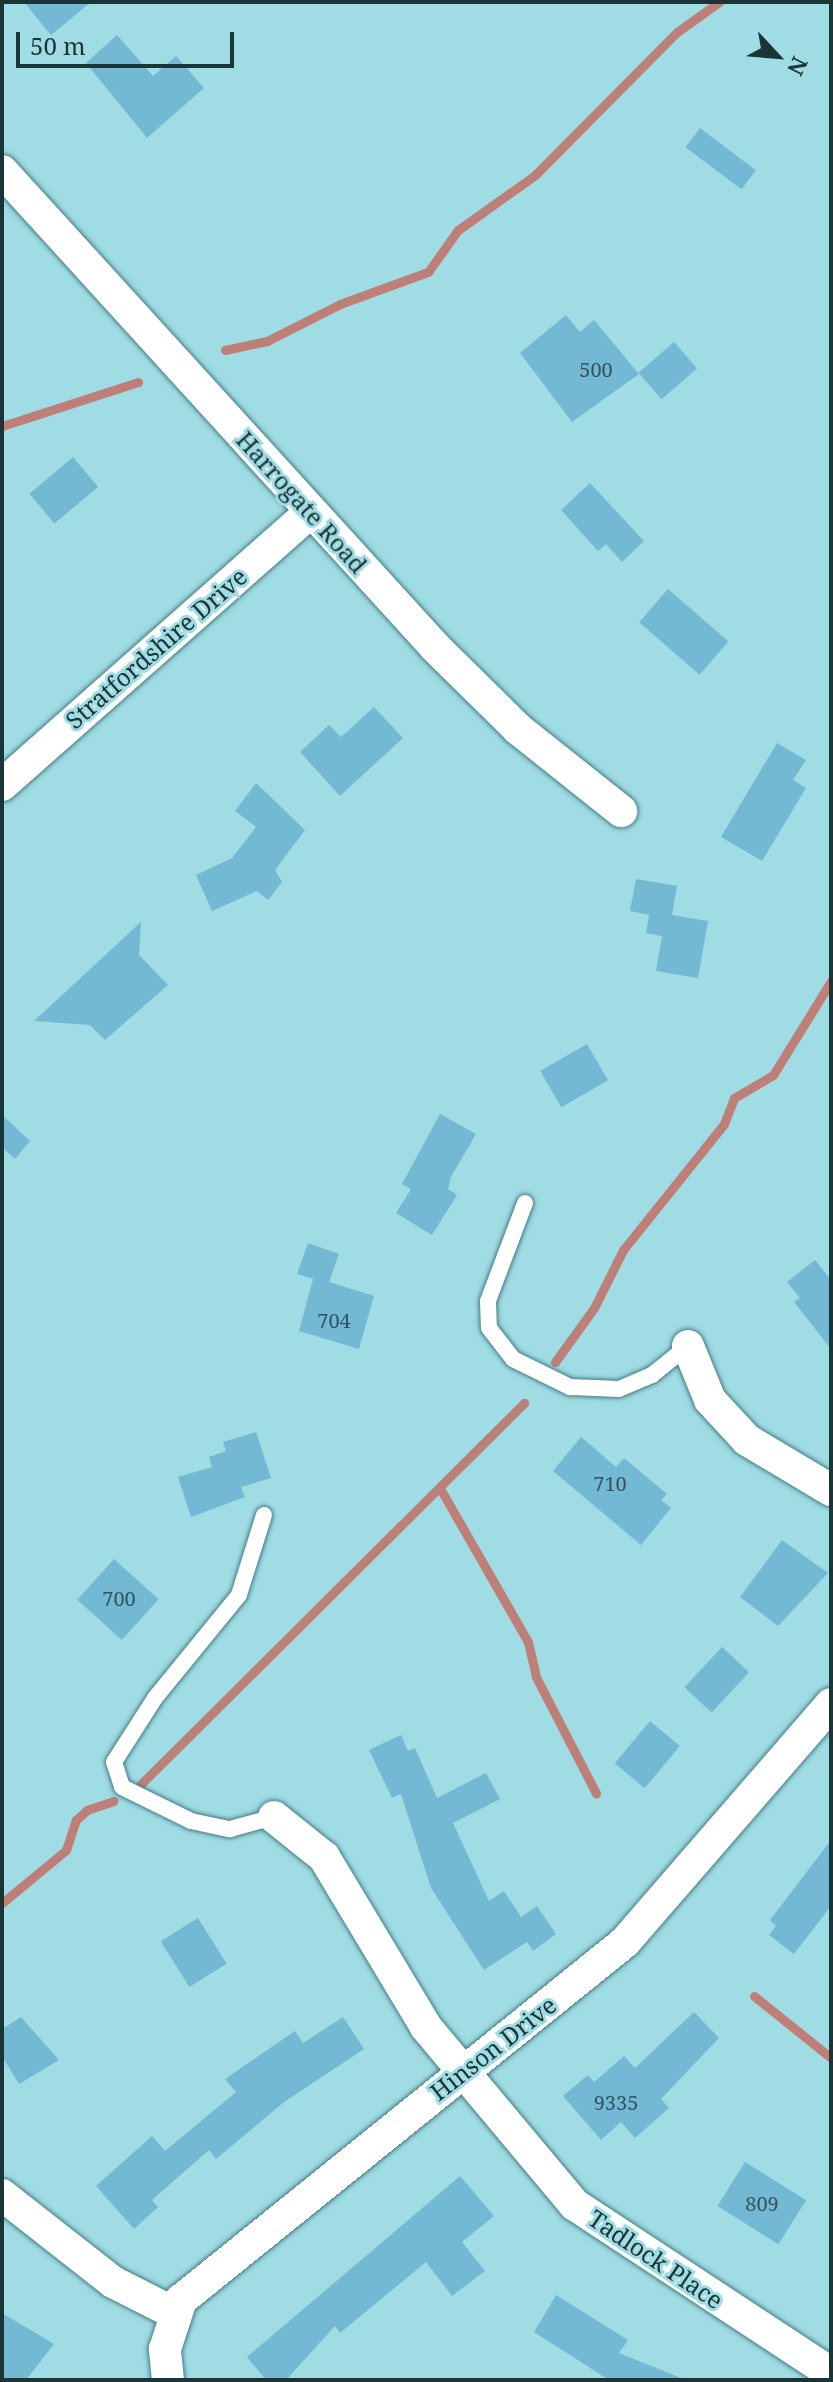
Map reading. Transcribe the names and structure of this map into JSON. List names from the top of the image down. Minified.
{"streets":{"street":["Harrogate Road","Stratfordshire Drive","Hinson Drive","Tadlock Place"]},"crossings":[["Harrogate Road","Stratfordshire Drive"],["Hinson Drive","Tadlock Place"]],"house_numbers":["500","704","710","700","9335","809"],"scale_bar":"50 m","north":"bottom right"}
